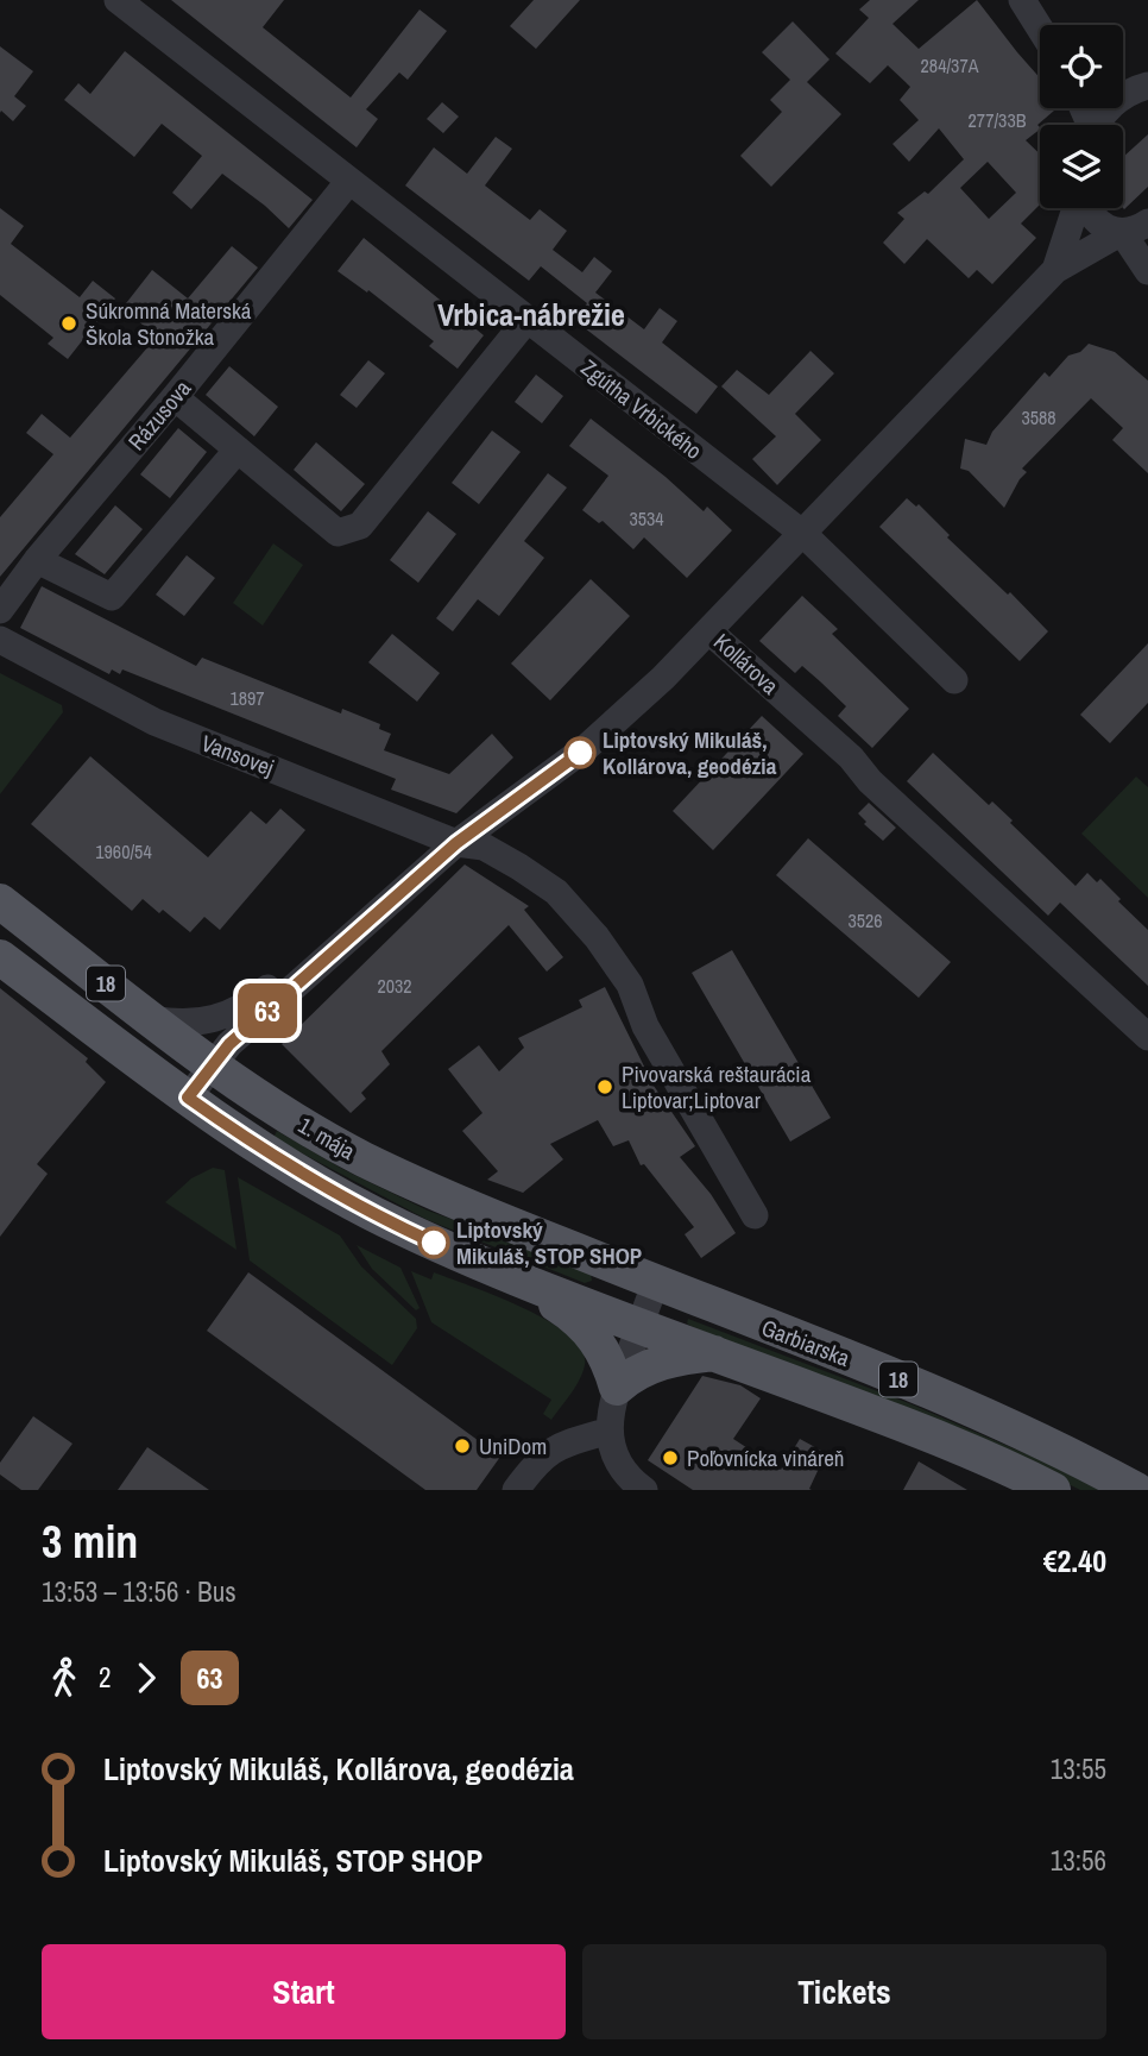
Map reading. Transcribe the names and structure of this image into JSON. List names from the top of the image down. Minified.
{"streets":{"main road":["18","1. mája","Garbiarska"],"street":["Zgútha Vrbického","Rázusova","Kollárova","Vansovej"]},"crossings":[["Zgútha Vrbického","Rázusova"],["Zgútha Vrbického","Kollárova"],["1. mája","Garbiarska"]],"districts":["Vrbica-nábrežie"],"places":["Súkromná Materská Škola Stonožka","Liptovský Mikuláš, Kollárova, geodézia","Pivovarská reštaurácia Liptovar;Liptovar","Liptovský Mikuláš, STOP SHOP","UniDom","Poľovnícka vináreň"],"lines":["bus line 63"],"house_numbers":["284/37A","277/33B","3588","3534","1897","1960/54","3526","2032"],"page":{"on_map":"63","heading":["3 min","13:53 – 13:56 · Bus","€2.40"],"legs":["2","63"],"list":[{"name":"Liptovský Mikuláš, Kollárova, geodézia","value":"13:55"},{"name":"Liptovský Mikuláš, STOP SHOP","value":"13:56"}],"buttons":["Start","Tickets"]}}
